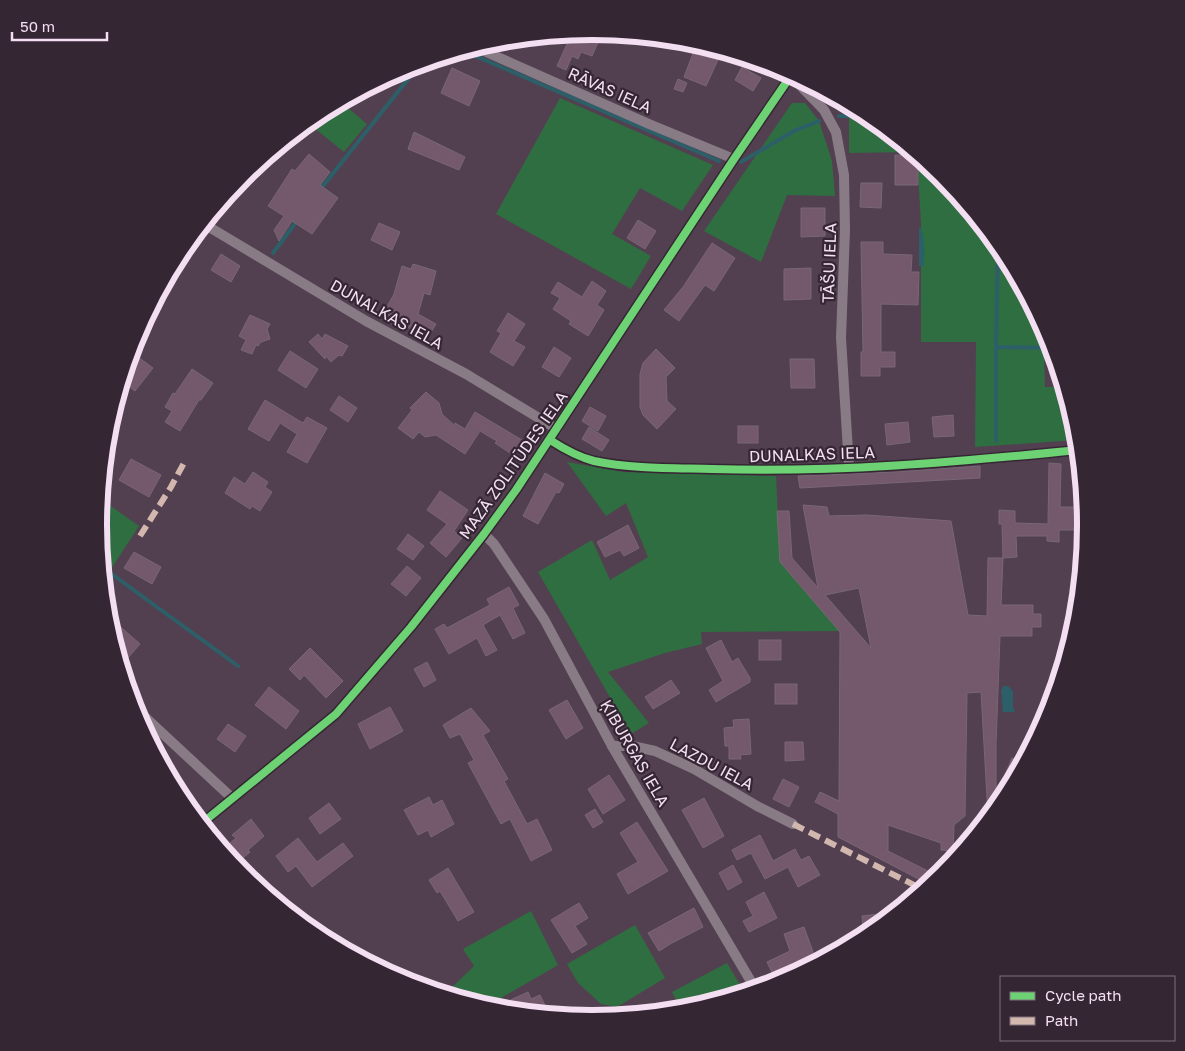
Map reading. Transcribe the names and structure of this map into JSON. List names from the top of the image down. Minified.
{"streets":{"street":["RĀVAS IELA","TĀŠU IELA","DUNALKAS IELA","MAZĀ ZOLITŪDES IELA","ĶIBURGAS IELA","LAZDU IELA"]},"crossings":[["RĀVAS IELA","MAZĀ ZOLITŪDES IELA"],["TĀŠU IELA","DUNALKAS IELA"],["DUNALKAS IELA","MAZĀ ZOLITŪDES IELA"],["MAZĀ ZOLITŪDES IELA","ĶIBURGAS IELA"],["ĶIBURGAS IELA","LAZDU IELA"]],"legend":["Cycle path","Path"],"scale_bar":"50 m"}
